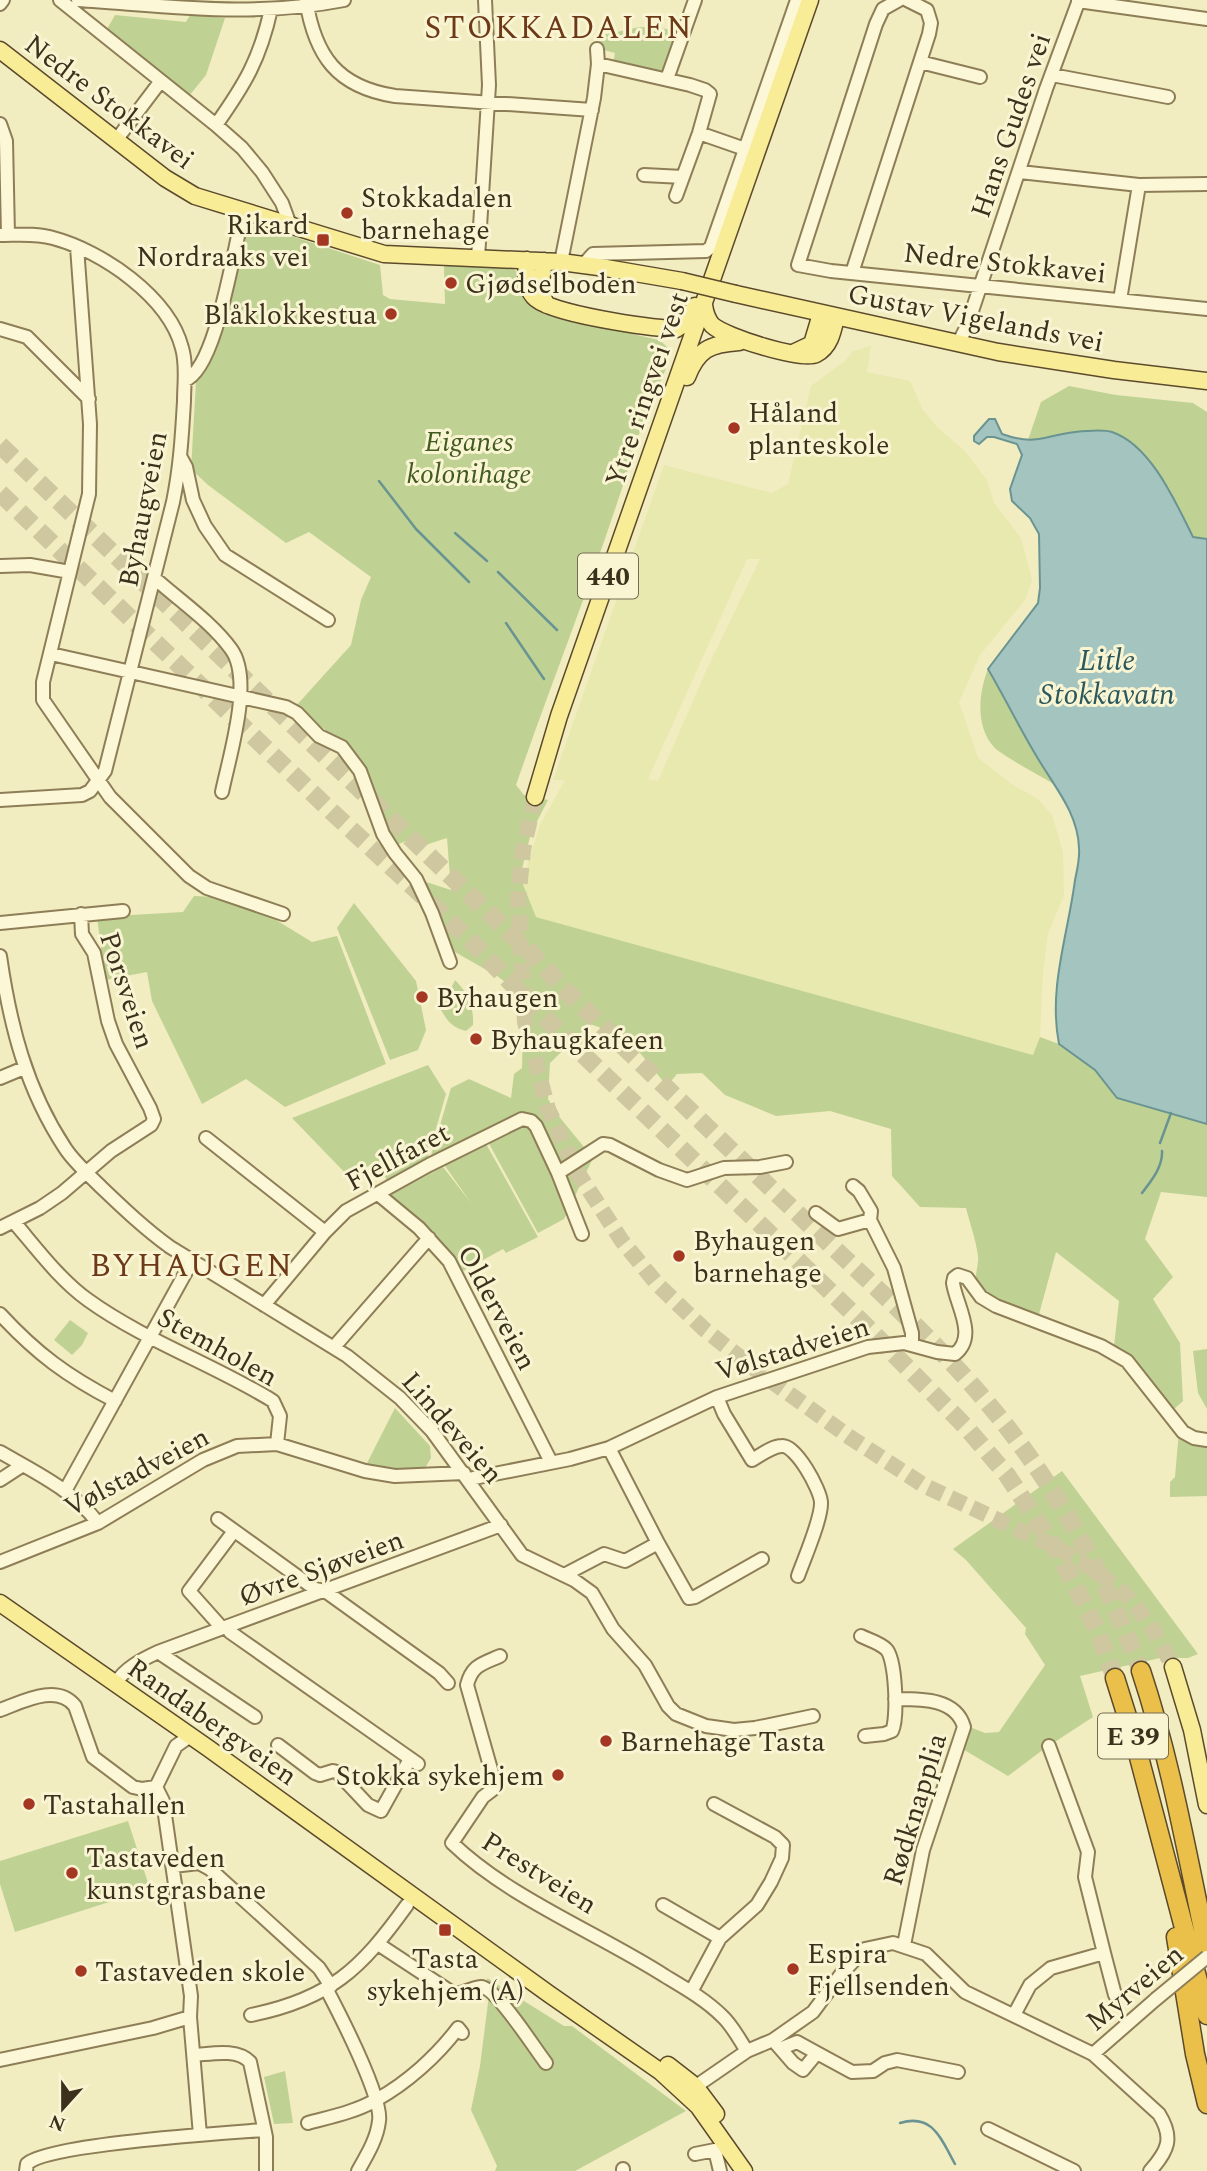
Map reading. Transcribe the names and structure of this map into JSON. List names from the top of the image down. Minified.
{"streets":{"highway":["E 39"],"main road":["Nedre Stokkavei","Gustav Vigelands vei","Ytre ringvei vest","440","Randabergveien"],"street":["Hans Gudes vei","Byhaugveien","Porsveien","Fjellfaret","Olderveien","Stemholen","Vølstadveien","Lindeveien","Øvre Sjøveien","Rødknapplia","Prestveien","Myrveien"]},"crossings":[["Nedre Stokkavei","Hans Gudes vei"],["Nedre Stokkavei","Gustav Vigelands vei"],["Hans Gudes vei","Gustav Vigelands vei"],["Gustav Vigelands vei","440"],["Ytre ringvei vest","440"],["Porsveien","Lindeveien"],["Fjellfaret","Olderveien"],["Fjellfaret","Lindeveien"],["Olderveien","Vølstadveien"],["Stemholen","Vølstadveien"],["Vølstadveien","Lindeveien"],["Lindeveien","Øvre Sjøveien"],["Øvre Sjøveien","Randabergveien"]],"districts":["STOKKADALEN","BYHAUGEN"],"water":["Litle Stokkavatn"],"parks":["Eiganes kolonihage"],"places":{"other":["Stokkadalen barnehage","Gjødselboden","Blåklokkestua","Håland planteskole","Byhaugen","Byhaugkafeen","Byhaugen barnehage","Barnehage Tasta","Stokka sykehjem","Tastahallen","Tastaveden kunstgrasbane","Espira Fjellsenden","Tastaveden skole"],"transit":["Rikard Nordraaks vei","Tasta sykehjem (A)"]},"north":"bottom"}
